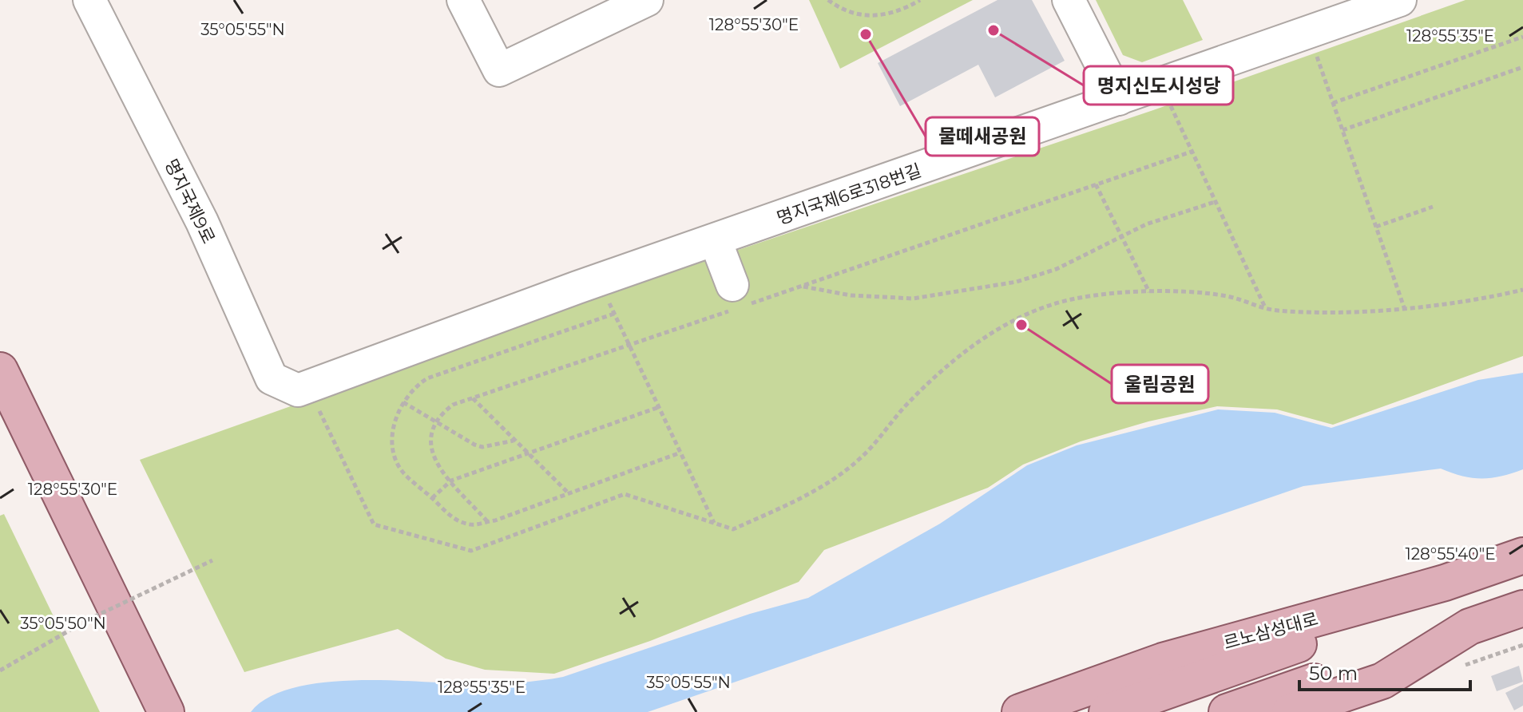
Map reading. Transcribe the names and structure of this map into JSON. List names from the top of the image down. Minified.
{"streets":{"main road":["르노삼성대로"],"street":["명지국제6로318번길","명지국제9로"]},"crossings":[["명지국제6로318번길","명지국제9로"]],"places":["명지신도시성당","물떼새공원","울림공원"],"scale_bar":"50 m","coordinates":["128°55'30\"E","35°05'55\"N","128°55'35\"E","128°55'40\"E","35°05'50\"N"]}
